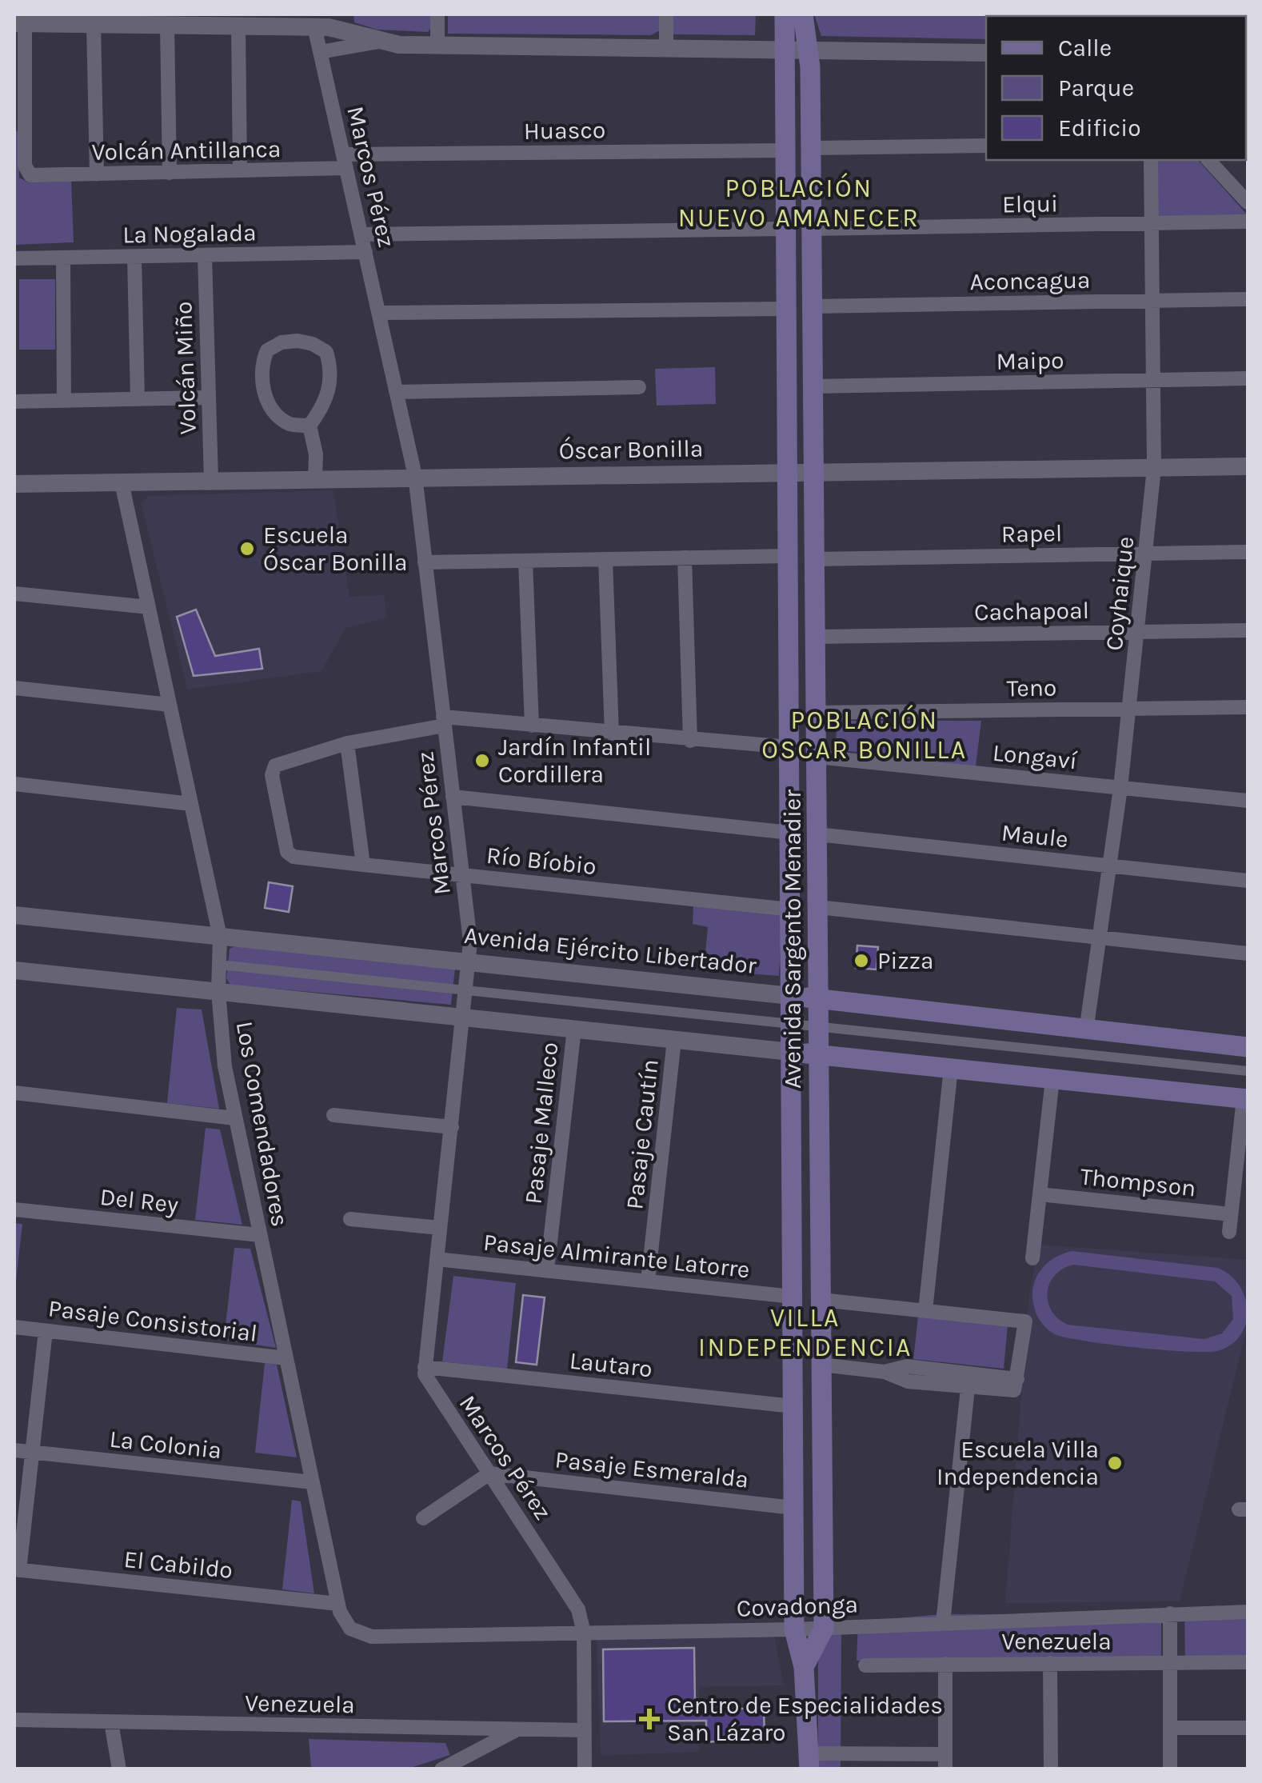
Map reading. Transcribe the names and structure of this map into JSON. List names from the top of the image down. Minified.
{"streets":{"main road":["Avenida Sargento Menadier","Avenida Ejército Libertador"],"street":["Huasco","Volcán Antillanca","Marcos Pérez","Elqui","La Nogalada","Aconcagua","Maipo","Volcán Miño","Óscar Bonilla","Rapel","Coyhaique","Cachapoal","Teno","Longaví","Maule","Río Bíobio","Pasaje Malleco","Los Comendadores","Pasaje Cautín","Thompson","Del Rey","Pasaje Almirante Latorre","Pasaje Consistorial","Lautaro","La Colonia","Pasaje Esmeralda","El Cabildo","Covadonga","Venezuela"]},"crossings":[["Huasco","Volcán Antillanca"],["Huasco","Marcos Pérez"],["Huasco","Avenida Sargento Menadier"],["Volcán Antillanca","Marcos Pérez"],["Marcos Pérez","La Nogalada"],["Marcos Pérez","Óscar Bonilla"],["Marcos Pérez","Río Bíobio"],["Marcos Pérez","Avenida Ejército Libertador"],["Marcos Pérez","Pasaje Almirante Latorre"],["Marcos Pérez","Lautaro"],["Marcos Pérez","Pasaje Esmeralda"],["Marcos Pérez","Covadonga"],["Marcos Pérez","Venezuela"],["Elqui","Coyhaique"],["Elqui","Avenida Sargento Menadier"],["La Nogalada","Volcán Miño"],["Aconcagua","Coyhaique"],["Aconcagua","Avenida Sargento Menadier"],["Maipo","Coyhaique"],["Maipo","Avenida Sargento Menadier"],["Volcán Miño","Óscar Bonilla"],["Óscar Bonilla","Coyhaique"],["Óscar Bonilla","Avenida Sargento Menadier"],["Óscar Bonilla","Los Comendadores"],["Rapel","Coyhaique"],["Rapel","Avenida Sargento Menadier"],["Coyhaique","Cachapoal"],["Coyhaique","Teno"],["Coyhaique","Longaví"],["Coyhaique","Maule"],["Coyhaique","Avenida Ejército Libertador"],["Cachapoal","Avenida Sargento Menadier"],["Teno","Avenida Sargento Menadier"],["Longaví","Avenida Sargento Menadier"],["Maule","Avenida Sargento Menadier"],["Río Bíobio","Avenida Sargento Menadier"],["Avenida Sargento Menadier","Avenida Ejército Libertador"],["Avenida Sargento Menadier","Pasaje Almirante Latorre"],["Avenida Sargento Menadier","Lautaro"],["Avenida Sargento Menadier","Pasaje Esmeralda"],["Avenida Sargento Menadier","Covadonga"],["Avenida Ejército Libertador","Los Comendadores"],["Pasaje Malleco","Pasaje Almirante Latorre"],["Los Comendadores","Del Rey"],["Los Comendadores","Pasaje Consistorial"],["Los Comendadores","La Colonia"],["Los Comendadores","El Cabildo"],["Los Comendadores","Covadonga"],["Pasaje Cautín","Pasaje Almirante Latorre"]],"districts":["POBLACIÓN NUEVO AMANECER","POBLACIÓN OSCAR BONILLA","VILLA INDEPENDENCIA"],"places":{"other":["Escuela Óscar Bonilla","Jardín Infantil Cordillera","Pizza","Escuela Villa Independencia"],"health":["Centro de Especialidades San Lázaro"]},"legend":["Calle","Parque","Edificio"]}
